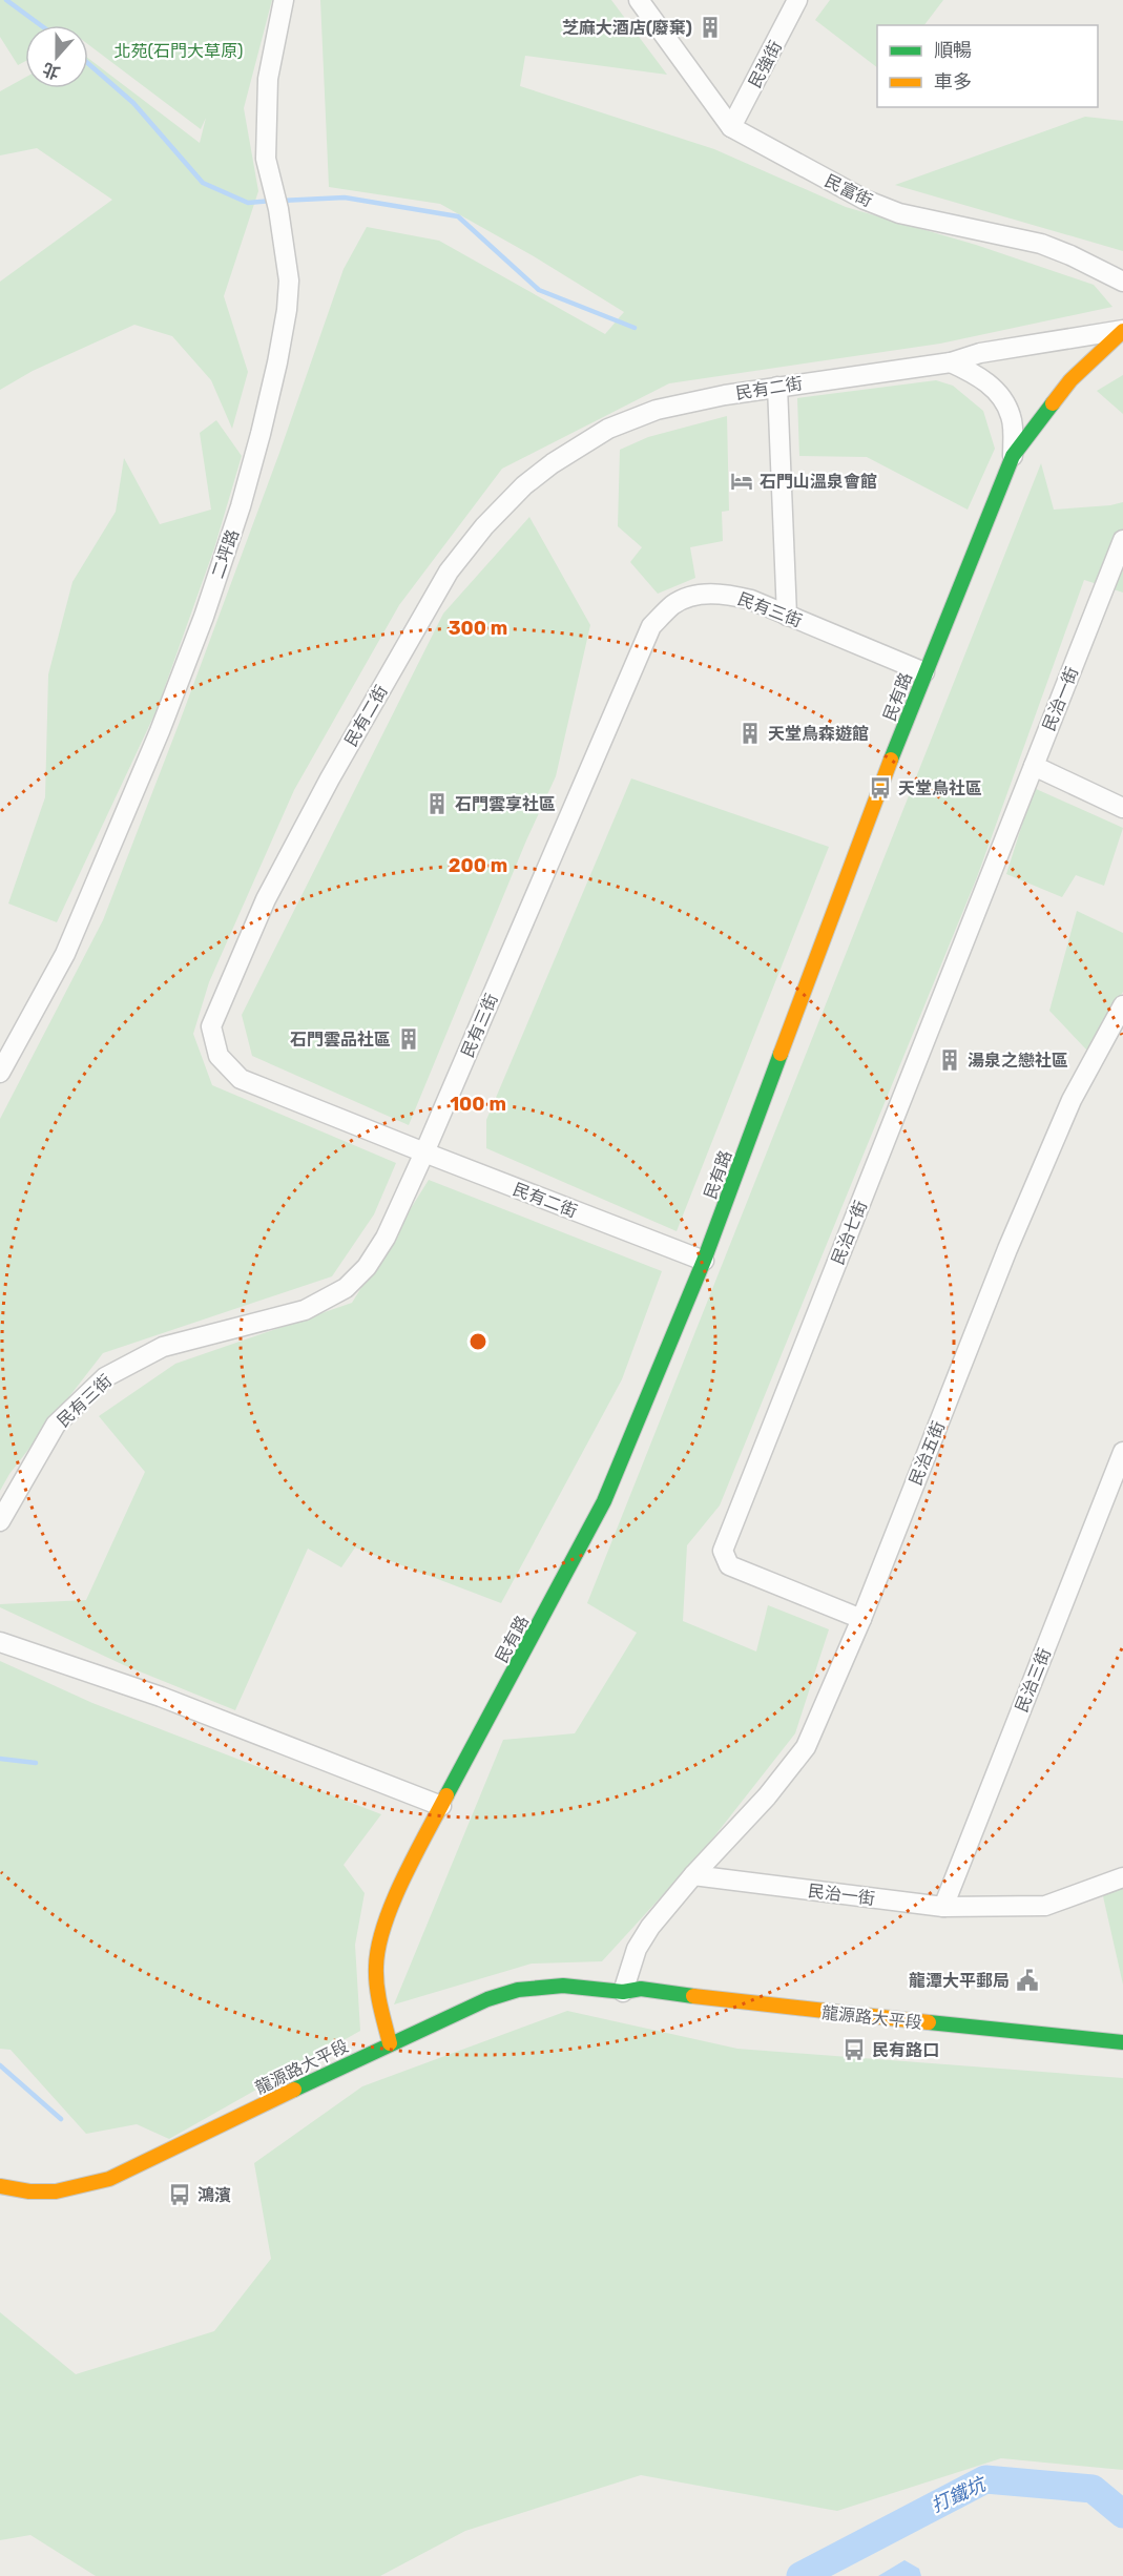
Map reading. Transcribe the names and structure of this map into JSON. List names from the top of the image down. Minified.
{"streets":{"street":["民強街","民富街","民有二街","二坪路","民有三街","民有路","民治一街","民治七街","民治五街","民治三街","龍源路大平段"]},"crossings":[["民強街","民富街"],["民有二街","民有三街"],["民有二街","民有路"],["民有三街","民有路"],["民有路","龍源路大平段"],["民治一街","民治七街"],["民治一街","民治五街"],["民治一街","民治三街"],["民治七街","民治五街"]],"water":["打鐵坑"],"parks":["北苑(石門大草原)"],"places":{"building":["芝麻大酒店(廢棄)","天堂鳥森遊館","石門雲享社區","石門雲品社區","湯泉之戀社區"],"hotel":["石門山溫泉會館"],"bus stop":["天堂鳥社區","民有路口","鴻濱"],"public building":["龍潭大平郵局"]},"legend":["順暢","車多"],"north":"bottom","rings":["300 m","200 m","100 m"]}
